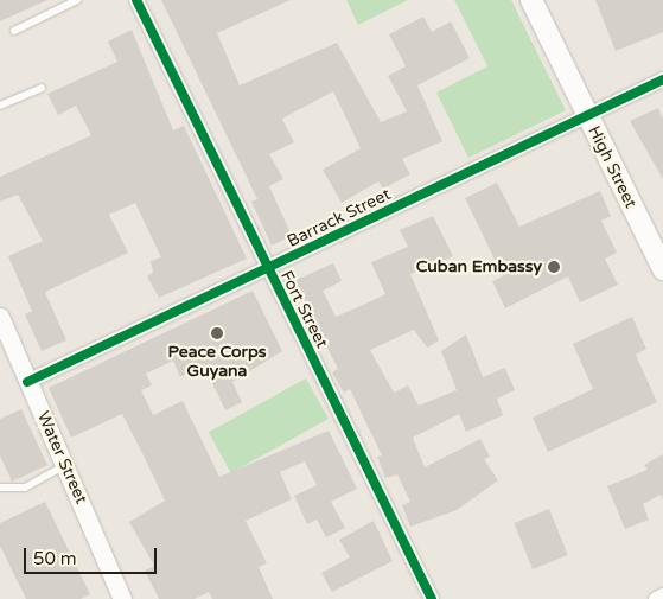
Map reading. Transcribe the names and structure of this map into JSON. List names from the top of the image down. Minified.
{"streets":{"main road":["High Street"],"street":["Barrack Street","Fort Street","Water Street"]},"crossings":[["High Street","Barrack Street"],["Barrack Street","Fort Street"],["Barrack Street","Water Street"]],"places":["Cuban Embassy","Peace Corps Guyana"],"scale_bar":"50 m"}
